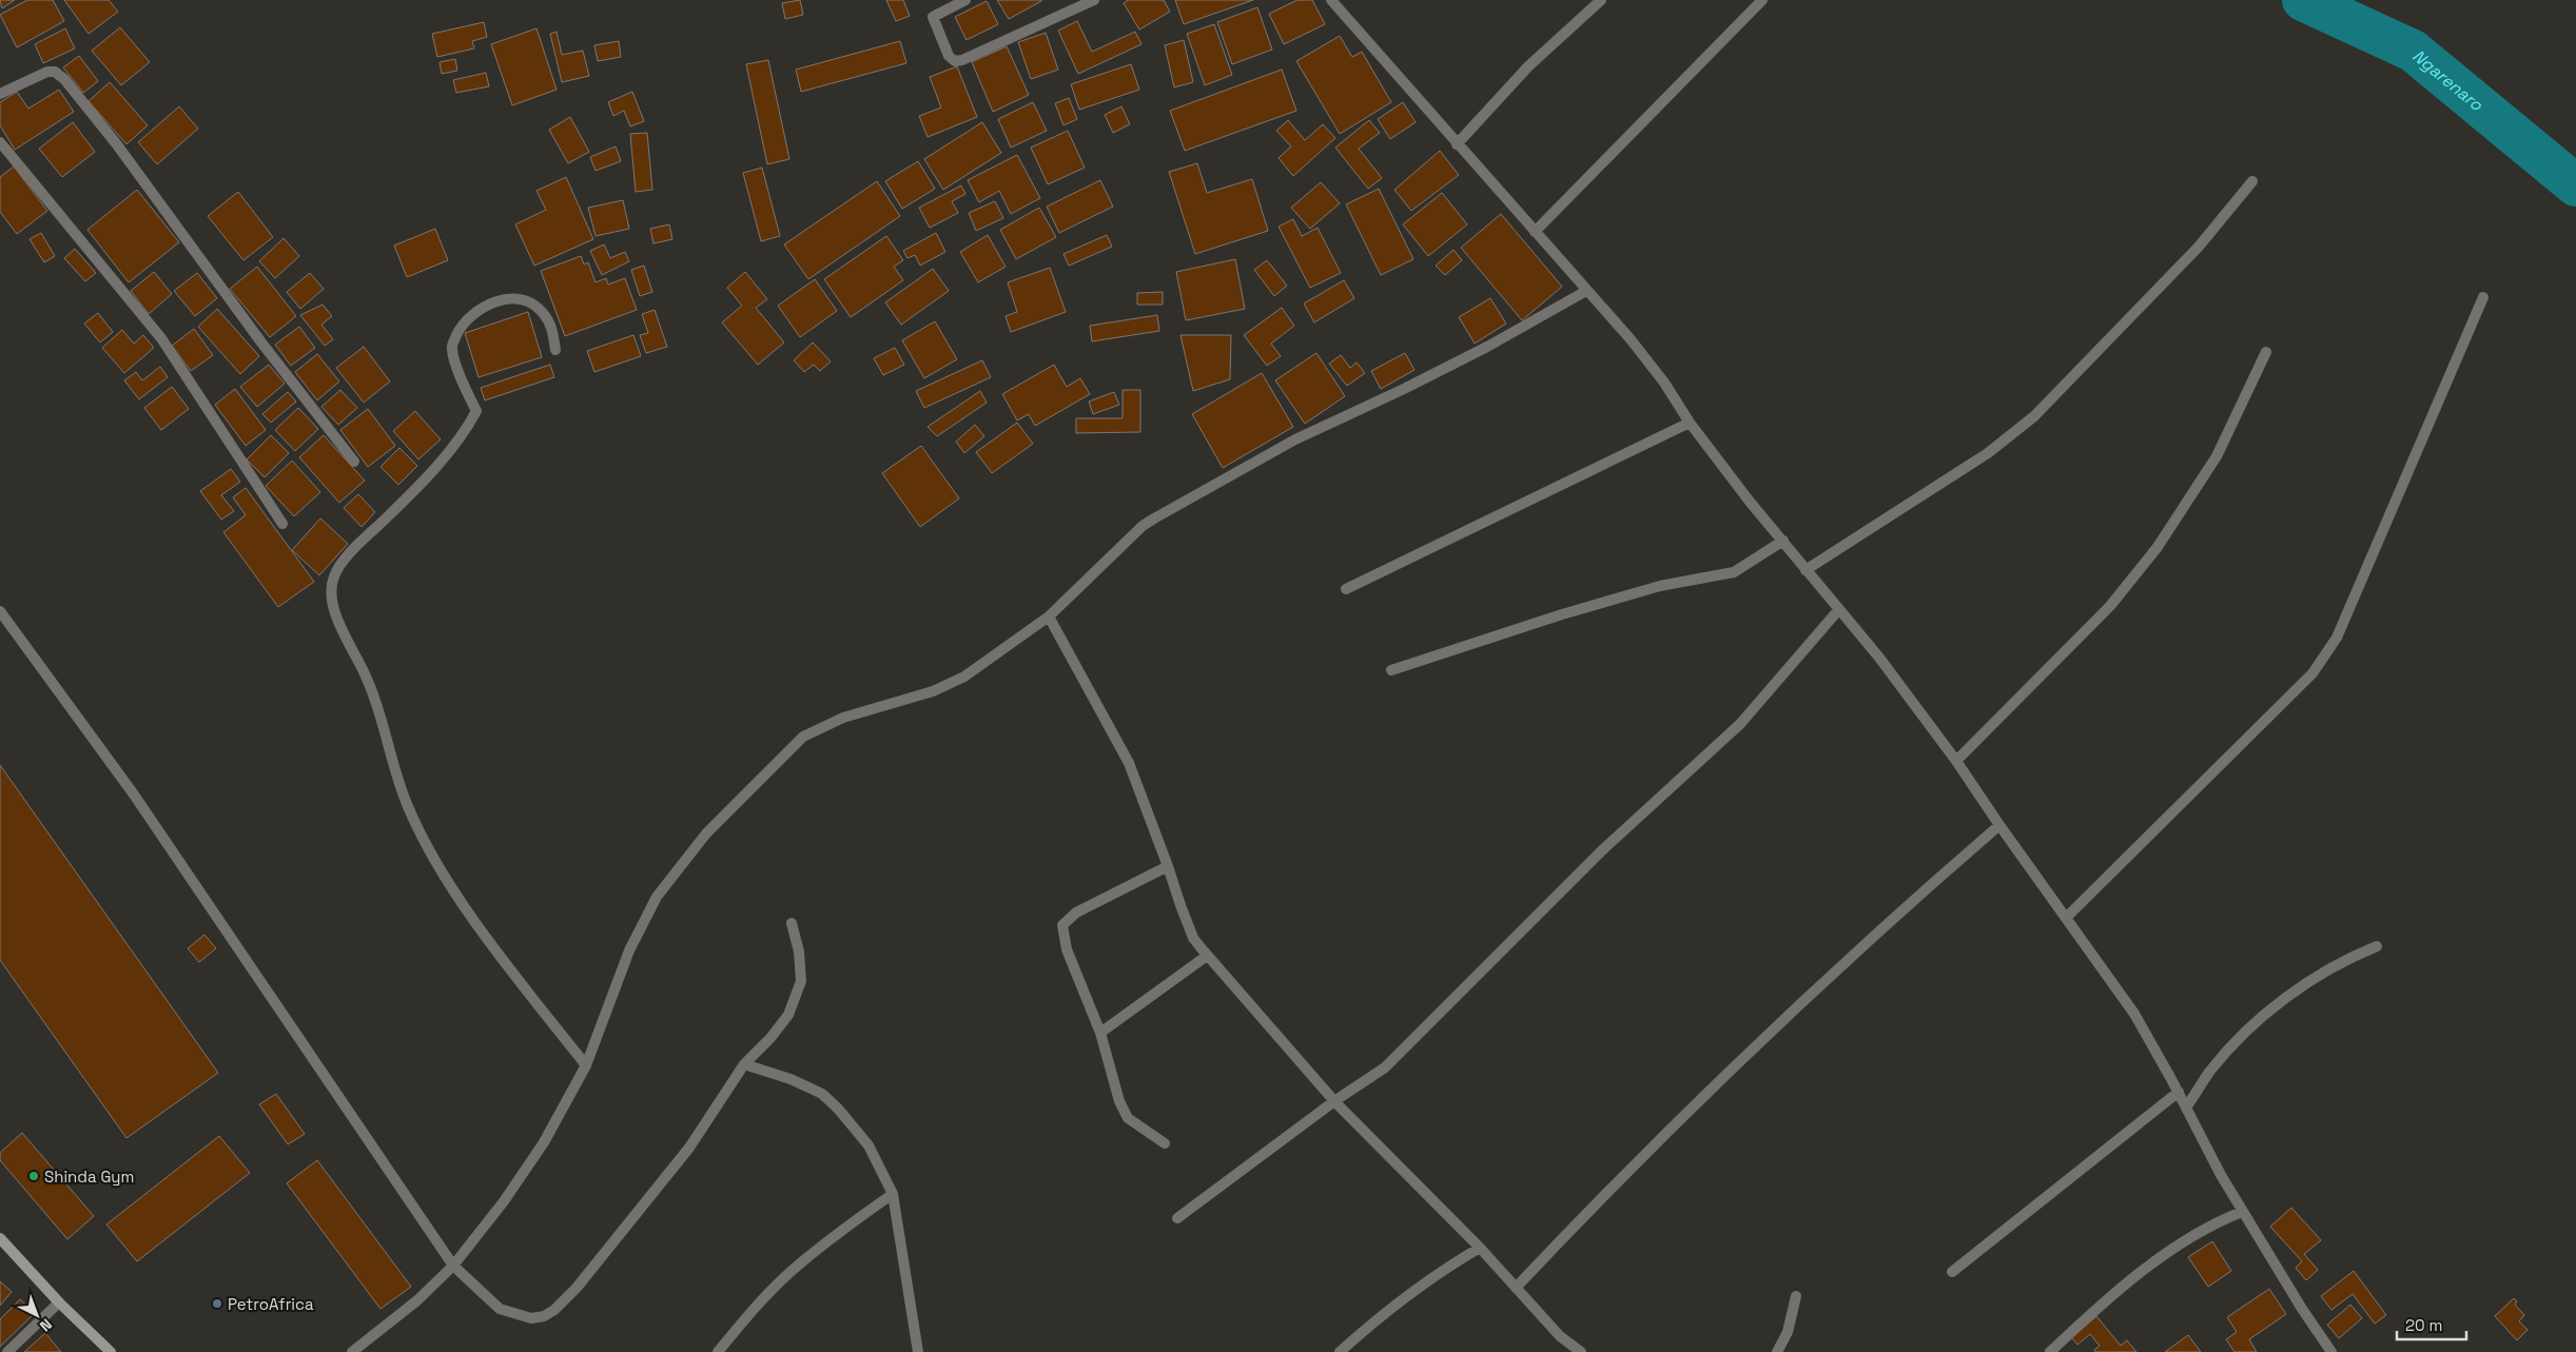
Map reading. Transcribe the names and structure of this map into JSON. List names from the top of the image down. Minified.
{"water":["Ngarenaro"],"places":["Shinda Gym","PetroAfrica"],"scale_bar":"20 m","north":"bottom right"}
